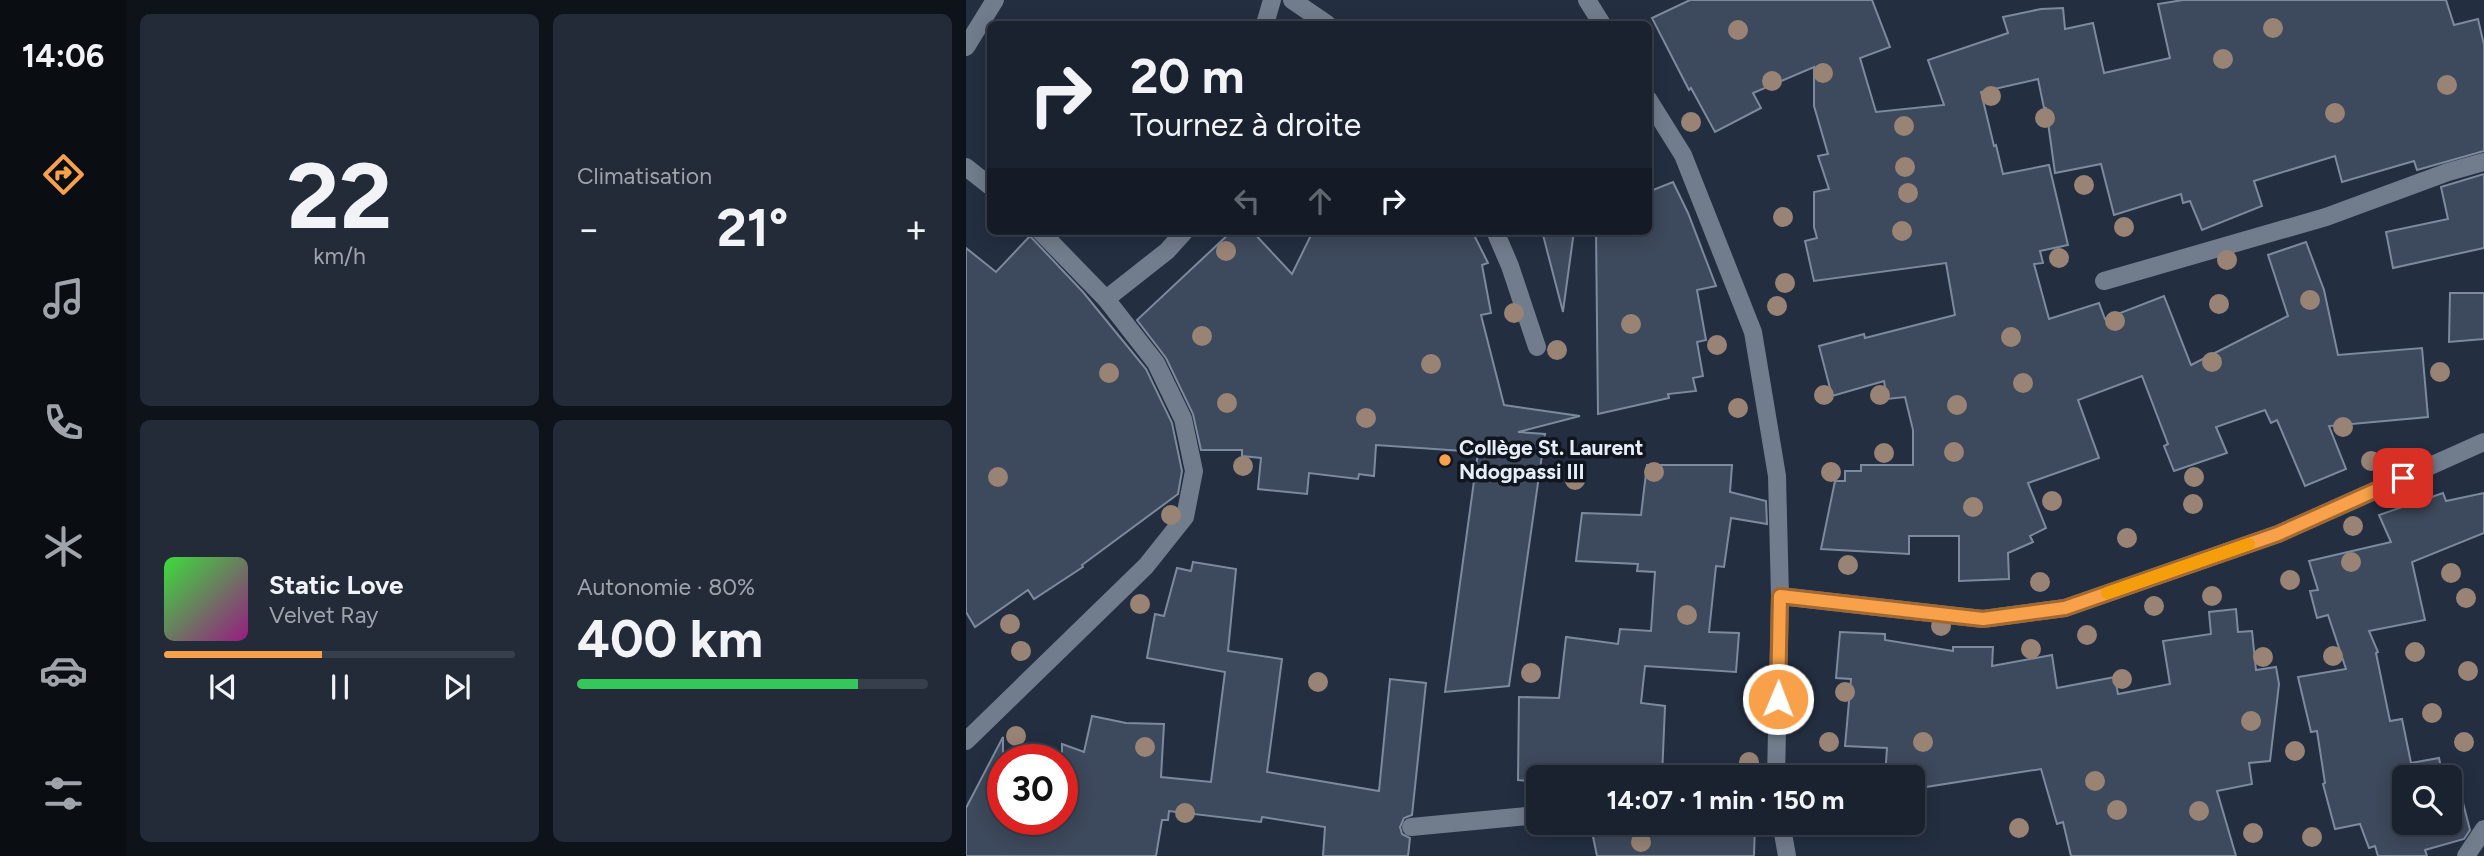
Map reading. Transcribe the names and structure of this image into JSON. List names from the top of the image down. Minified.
{"places":["Collège St. Laurent Ndogpassi III"],"page":{"tabs":"14:06","tile":[["22","km/h"],"Climatisation",["Autonomie · 80%","400 km"]],"turn":["20 m","Tournez à droite"],"heat":["−","21°","+"],"song":["Static Love","Velvet Ray"],"limit":"30","trip":"14:07 · 1 min · 150 m"}}
